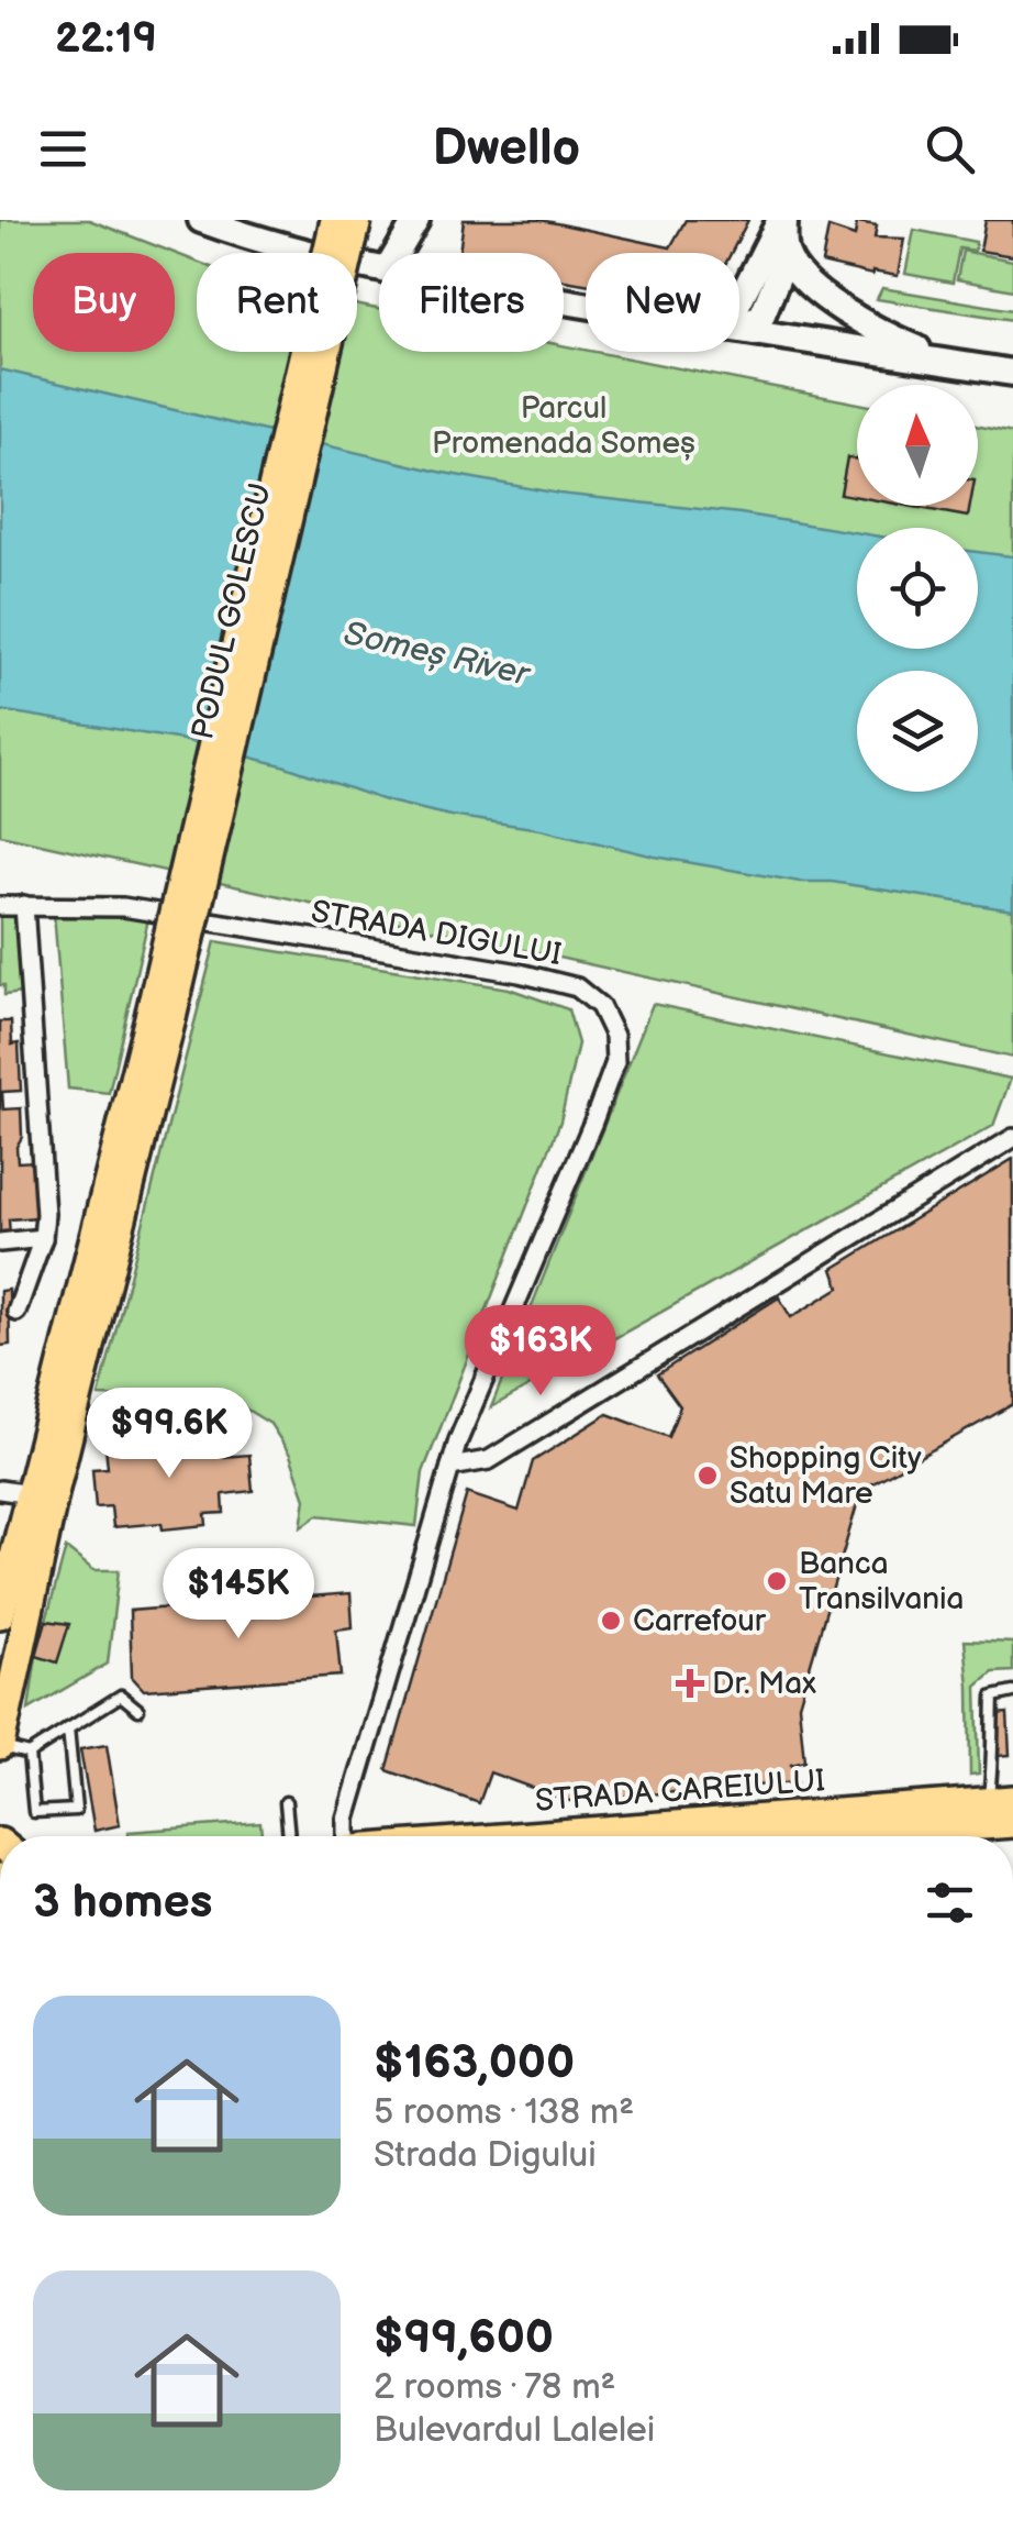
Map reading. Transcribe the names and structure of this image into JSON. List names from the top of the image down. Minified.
{"streets":{"main road":["PODUL GOLESCU","STRADA CAREIULUI"],"street":["STRADA DIGULUI"]},"water":["Someș River"],"parks":["Parcul Promenada Someș"],"places":{"other":["Shopping City Satu Mare","Banca Transilvania","Carrefour"],"health":["Dr. Max"]},"north":"top","page":{"status":"22:19","header":"Dwello","chip":["Buy","Rent","Filters","New"],"price":["$163K","$99.6K","$145K"],"heading":"3 homes","list":[{"name":"$163,000","note":"5 rooms · 138 m² · Strada Digului"},{"name":"$99,600","note":"2 rooms · 78 m² · Bulevardul Lalelei"}]}}
